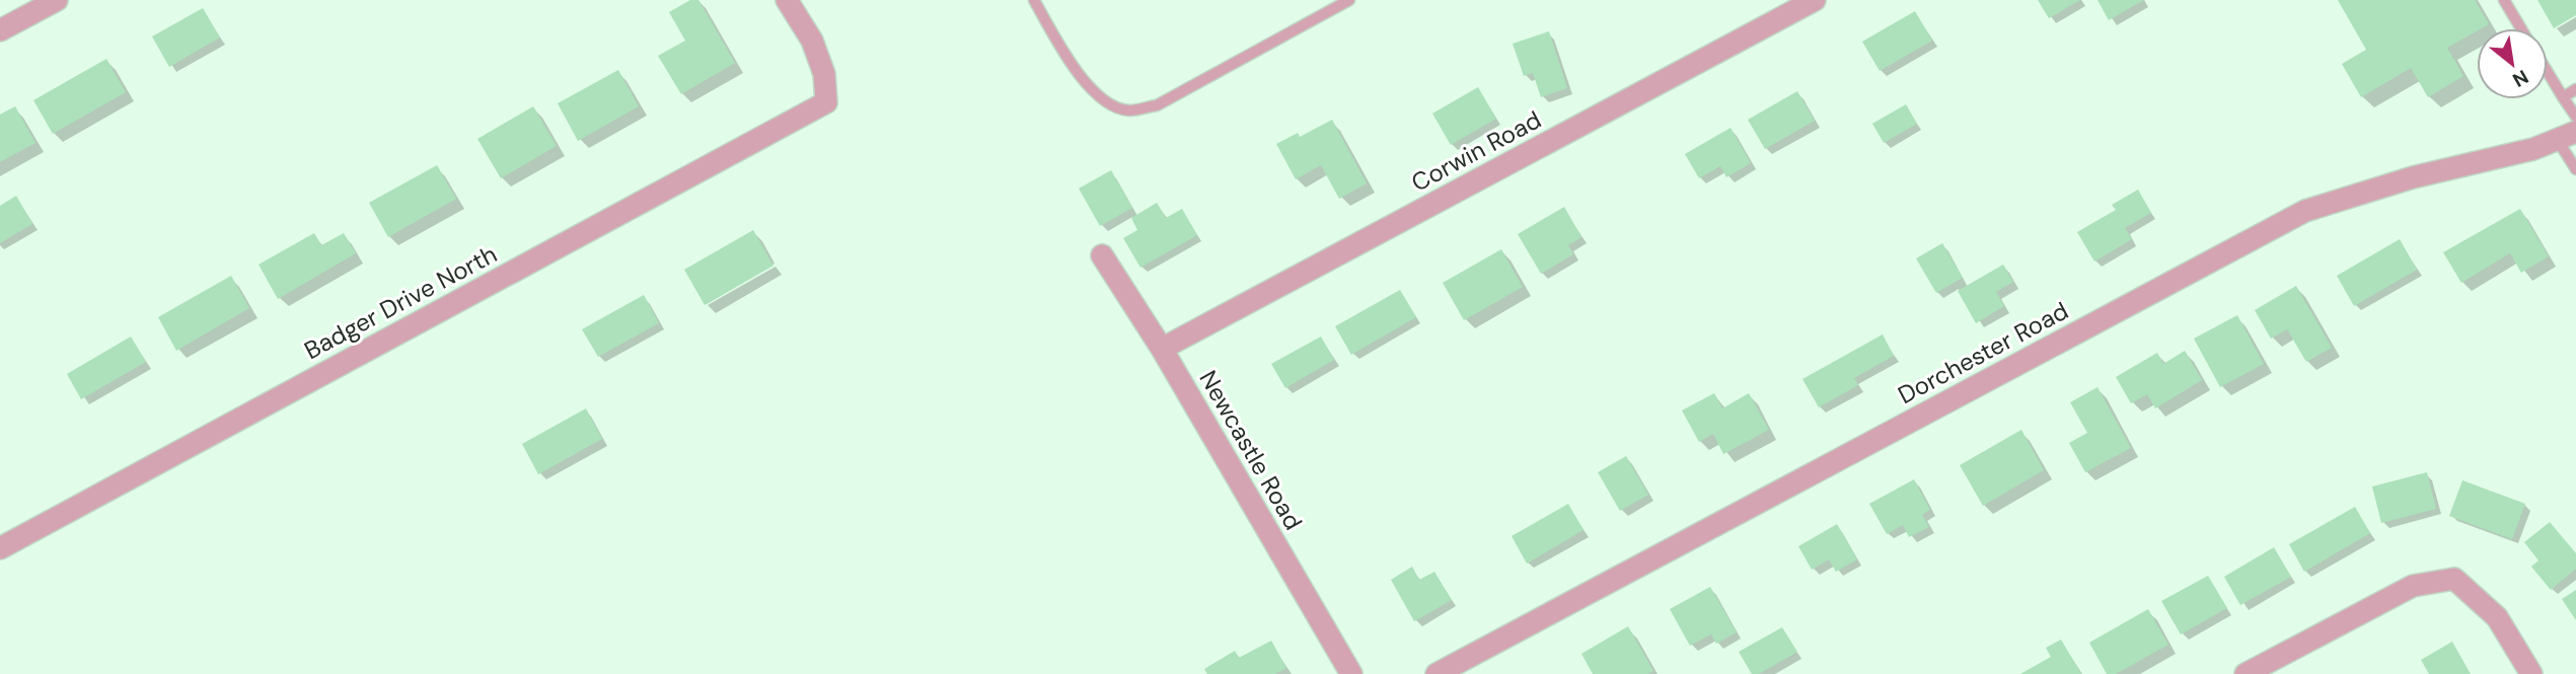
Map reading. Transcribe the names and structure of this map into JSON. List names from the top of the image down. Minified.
{"streets":{"street":["Corwin Road","Badger Drive North","Dorchester Road","Newcastle Road"]},"crossings":[["Corwin Road","Newcastle Road"]],"north":"bottom right"}
